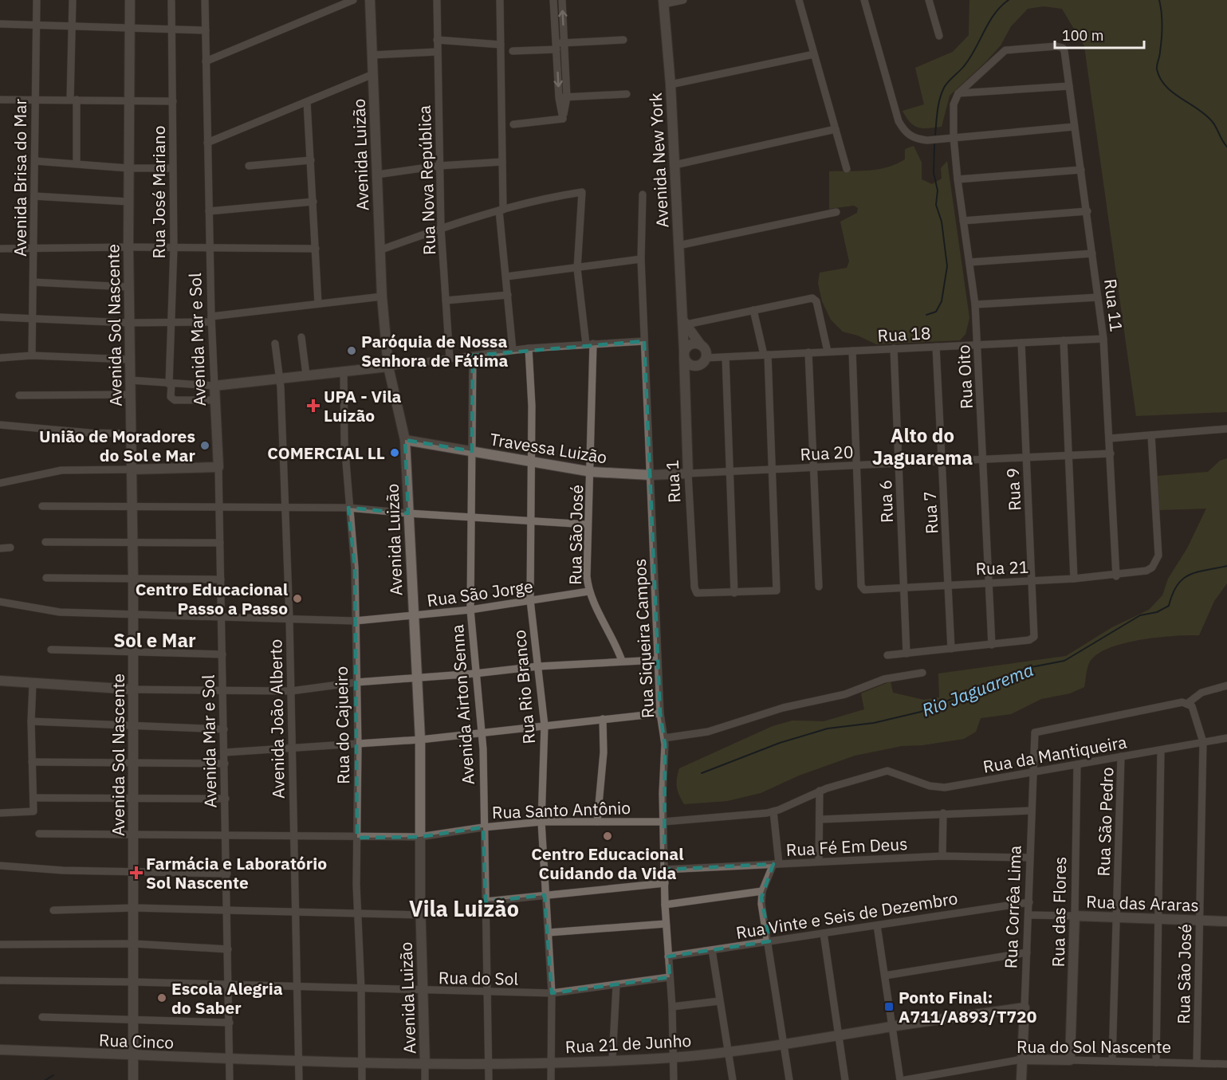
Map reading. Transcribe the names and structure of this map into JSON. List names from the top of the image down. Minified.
{"streets":{"street":["Avenida Luizão","Avenida New York","Avenida Brisa do Mar","Rua Nova República","Rua José Mariano","Rua 11","Avenida Sol Nascente","Rua 18","Avenida Mar e Sol","Rua Oito","Travessa Luizão","Rua 20","Rua 1","Rua 9","Rua 6","Rua 7","Rua São José","Rua 21","Rua São Jorge","Rua Siqueira Campos","Rua Rio Branco","Avenida Airton Senna","Avenida João Alberto","Rua do Cajueiro","Rua da Mantiqueira","Rua Santo Antônio","Rua São Pedro","Rua Fé Em Deus","Rua das Araras","Rua Corrêa Lima","Rua das Flores","Rua Vinte e Seis de Dezembro","Rua do Sol","Rua Cinco","Rua 21 de Junho","Rua do Sol Nascente"]},"crossings":[["Avenida Luizão","Travessa Luizão"],["Avenida Luizão","Rua São Jorge"],["Avenida Luizão","Rua Santo Antônio"],["Avenida Luizão","Rua do Sol"],["Avenida Luizão","Rua 21 de Junho"],["Avenida New York","Rua 18"],["Avenida New York","Rua 1"],["Rua José Mariano","Avenida Mar e Sol"],["Rua 11","Rua 18"],["Rua 11","Rua Oito"],["Rua 11","Rua 20"],["Rua 11","Rua 21"],["Avenida Sol Nascente","Rua São Jorge"],["Avenida Sol Nascente","Rua Santo Antônio"],["Avenida Sol Nascente","Rua do Sol"],["Avenida Sol Nascente","Rua Cinco"],["Rua 18","Rua Oito"],["Rua 18","Rua 1"],["Rua 18","Rua 9"],["Rua 18","Rua 6"],["Rua 18","Rua 7"],["Avenida Mar e Sol","Rua São Jorge"],["Avenida Mar e Sol","Rua Santo Antônio"],["Avenida Mar e Sol","Rua do Sol"],["Avenida Mar e Sol","Rua Cinco"],["Avenida Mar e Sol","Rua 21 de Junho"],["Rua Oito","Rua 20"],["Rua Oito","Rua 9"],["Rua Oito","Rua 21"],["Travessa Luizão","Rua 20"],["Travessa Luizão","Rua 1"],["Travessa Luizão","Rua São José"],["Travessa Luizão","Rua Siqueira Campos"],["Travessa Luizão","Rua Rio Branco"],["Travessa Luizão","Avenida Airton Senna"],["Rua 20","Rua 1"],["Rua 20","Rua 9"],["Rua 20","Rua 6"],["Rua 20","Rua 7"],["Rua 20","Rua 21"],["Rua 9","Rua 21"],["Rua 6","Rua 21"],["Rua 7","Rua 21"],["Rua São José","Rua São Jorge"],["Rua São José","Rua da Mantiqueira"],["Rua São José","Rua das Araras"],["Rua São José","Rua Corrêa Lima"],["Rua São José","Rua do Sol Nascente"],["Rua São Jorge","Rua Rio Branco"],["Rua São Jorge","Avenida Airton Senna"],["Rua São Jorge","Avenida João Alberto"],["Rua São Jorge","Rua do Cajueiro"],["Rua Siqueira Campos","Rua Santo Antônio"],["Rua Siqueira Campos","Rua Fé Em Deus"],["Rua Siqueira Campos","Rua Vinte e Seis de Dezembro"],["Rua Siqueira Campos","Rua do Sol"],["Rua Siqueira Campos","Rua 21 de Junho"],["Rua Rio Branco","Rua Santo Antônio"],["Rua Rio Branco","Rua do Sol"],["Rua Rio Branco","Rua 21 de Junho"],["Avenida Airton Senna","Rua Santo Antônio"],["Avenida Airton Senna","Rua do Sol"],["Avenida Airton Senna","Rua 21 de Junho"],["Avenida João Alberto","Rua Santo Antônio"],["Avenida João Alberto","Rua do Sol"],["Avenida João Alberto","Rua 21 de Junho"],["Rua do Cajueiro","Rua Santo Antônio"],["Rua do Cajueiro","Rua do Sol"],["Rua do Cajueiro","Rua 21 de Junho"],["Rua da Mantiqueira","Rua Santo Antônio"],["Rua da Mantiqueira","Rua São Pedro"],["Rua da Mantiqueira","Rua Corrêa Lima"],["Rua da Mantiqueira","Rua das Flores"],["Rua São Pedro","Rua das Araras"],["Rua São Pedro","Rua do Sol Nascente"],["Rua Fé Em Deus","Rua Corrêa Lima"],["Rua das Araras","Rua Corrêa Lima"],["Rua das Araras","Rua das Flores"],["Rua Corrêa Lima","Rua Vinte e Seis de Dezembro"],["Rua Corrêa Lima","Rua 21 de Junho"],["Rua Corrêa Lima","Rua do Sol Nascente"],["Rua das Flores","Rua do Sol Nascente"],["Rua Cinco","Rua 21 de Junho"]],"districts":["Alto do Jaguarema","Sol e Mar","Vila Luizão"],"water":["Rio Jaguarema"],"places":{"other":["Paróquia de Nossa Senhora de Fátima","União de Moradores do Sol e Mar","COMERCIAL LL","Centro Educacional Passo a Passo","Centro Educacional Cuidando da Vida","Escola Alegria do Saber"],"health":["UPA - Vila Luizão","Farmácia e Laboratório Sol Nascente"],"transit":["Ponto Final: A711/A893/T720"]},"scale_bar":"100 m"}
